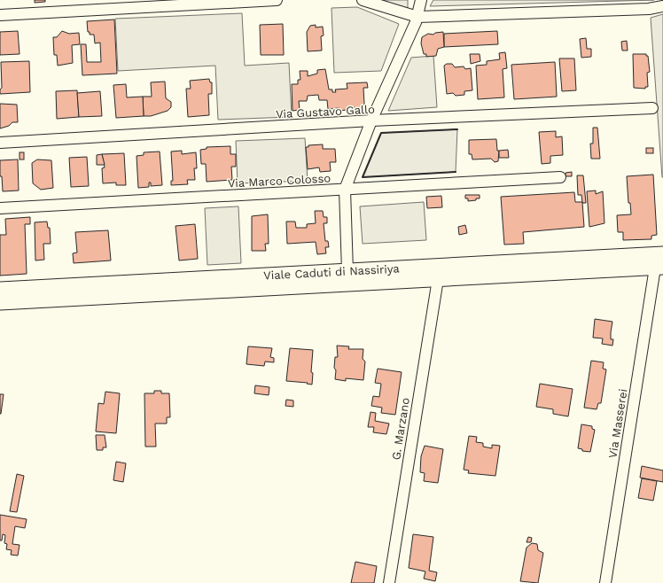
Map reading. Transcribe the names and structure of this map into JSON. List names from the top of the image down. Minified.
{"streets":{"main road":["Viale Caduti di Nassiriya"],"street":["Via Gustavo Gallo","Via Marco Colosso","Via Masserei","G. Marzano"]},"crossings":[["Viale Caduti di Nassiriya","Via Masserei"],["Viale Caduti di Nassiriya","G. Marzano"]]}
